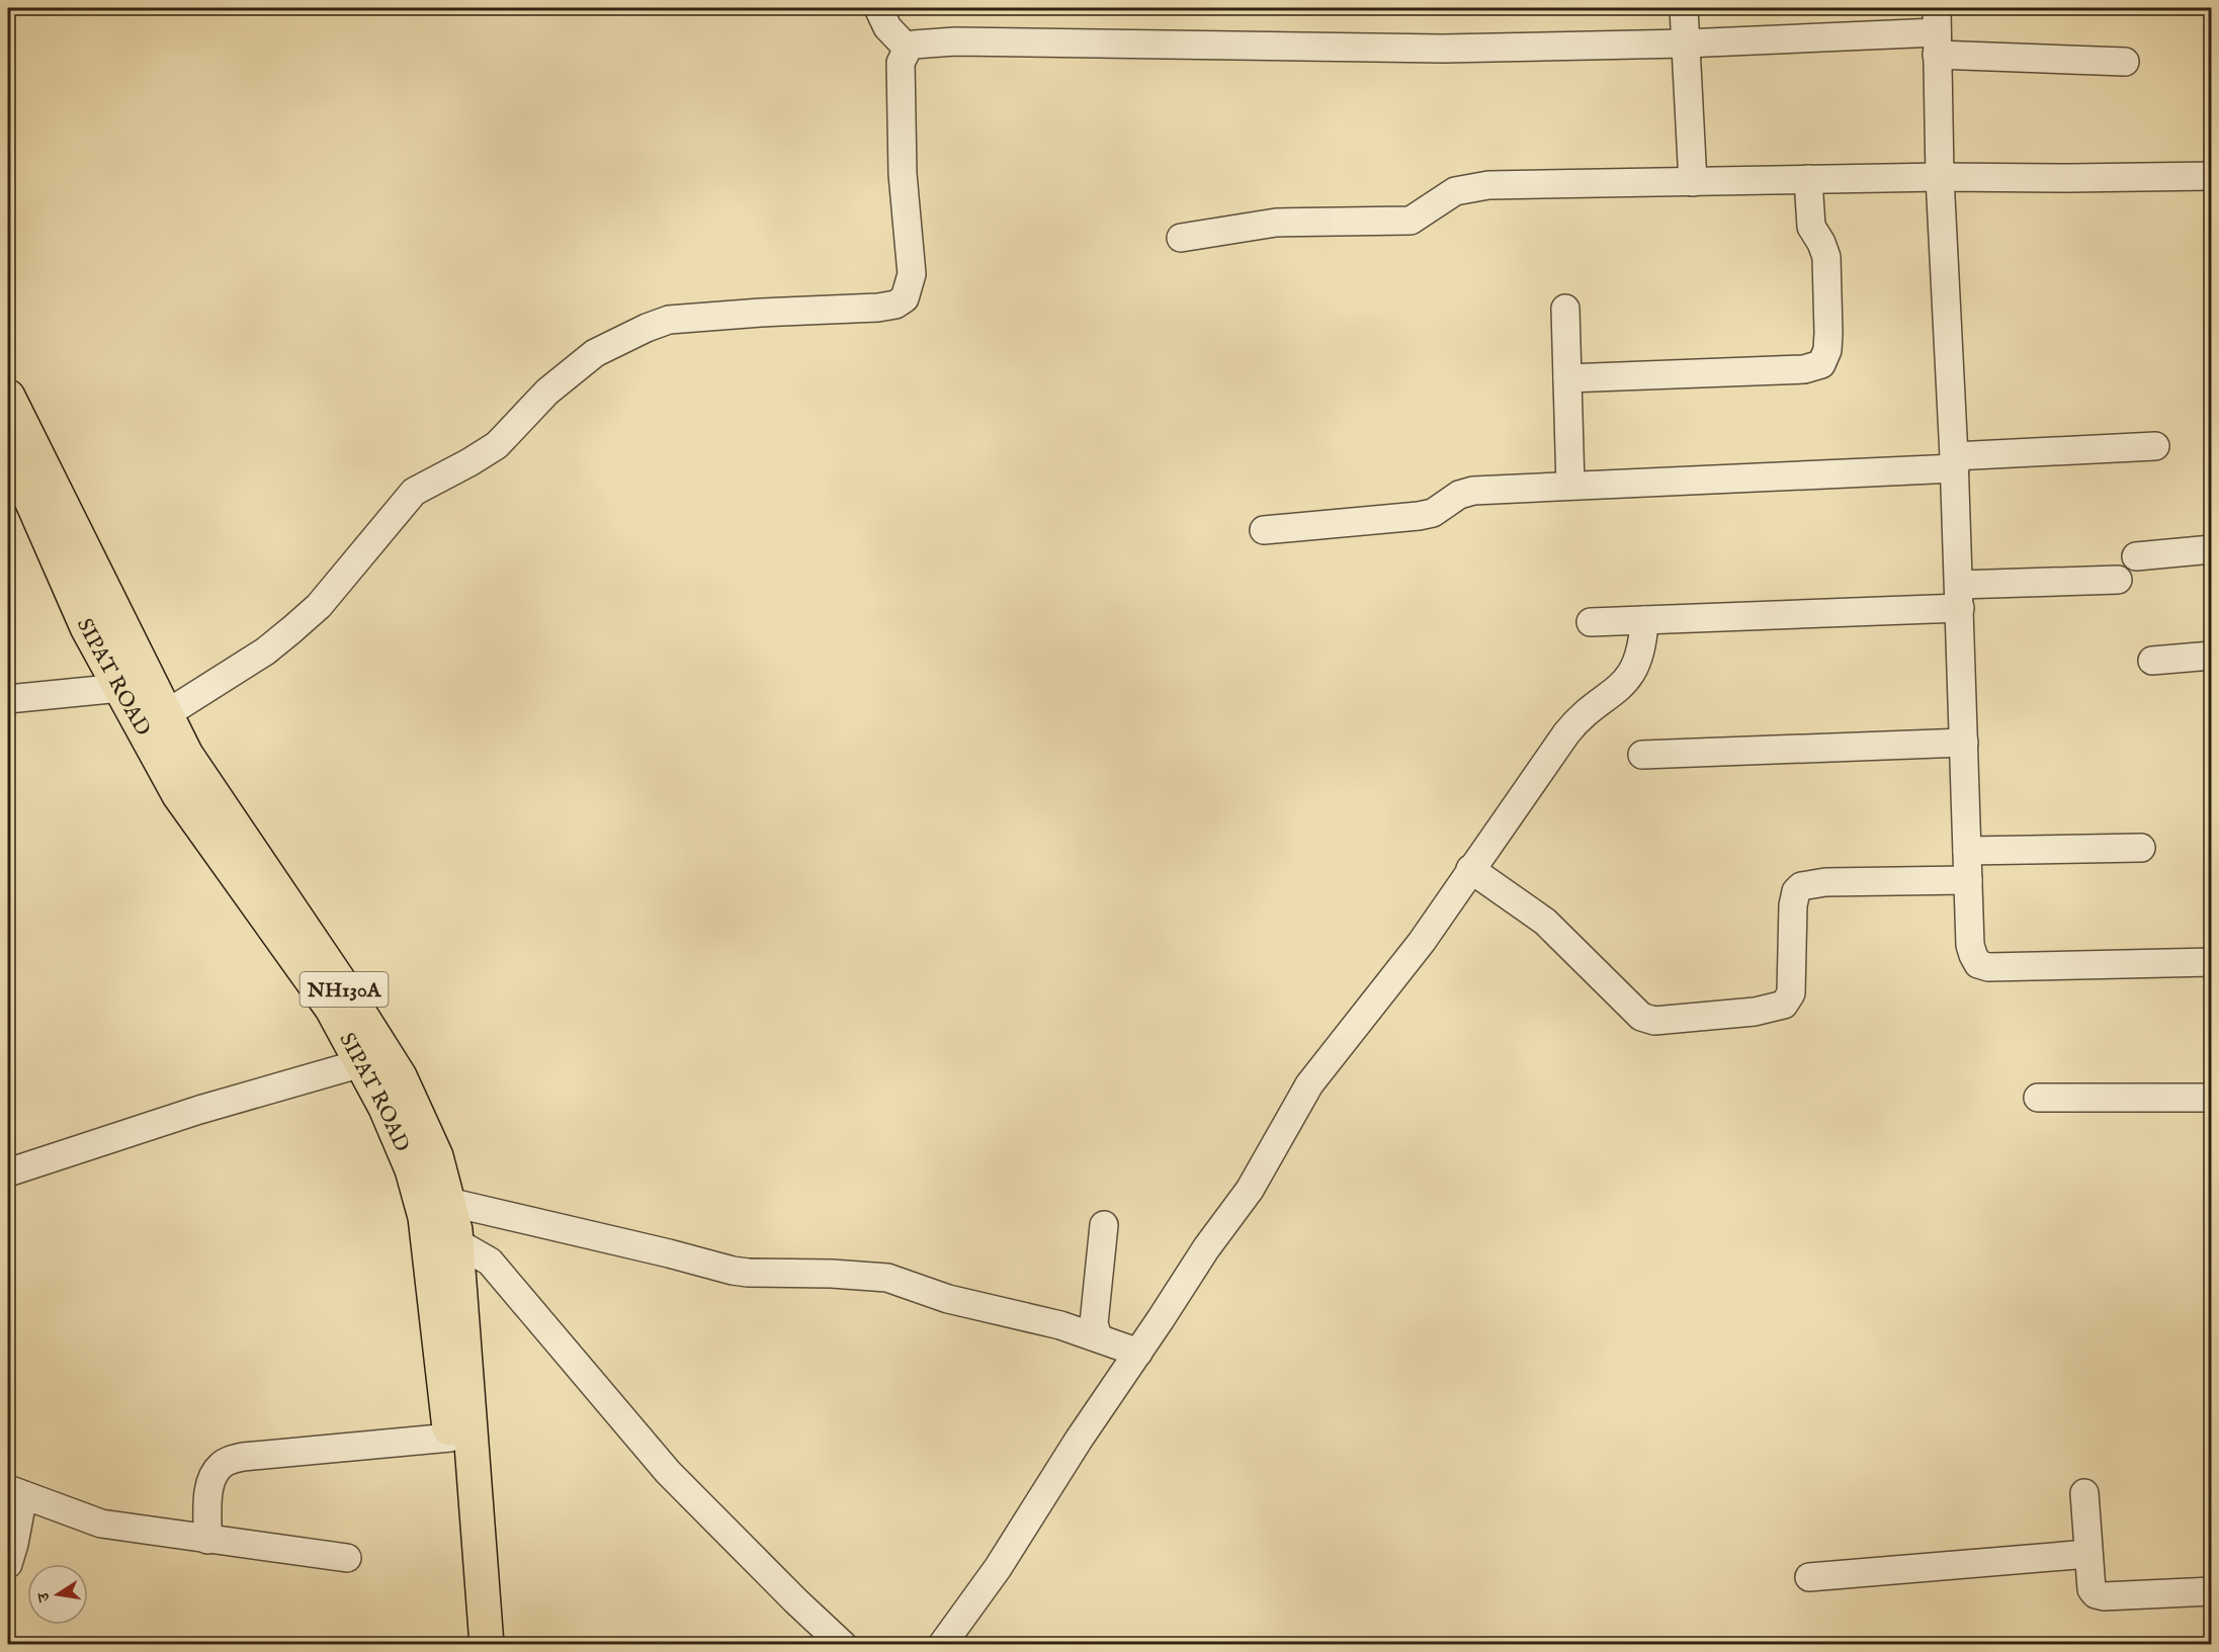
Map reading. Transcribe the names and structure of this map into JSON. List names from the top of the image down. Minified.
{"streets":{"highway":["SIPAT ROAD","NH130A"]},"north":"left"}
